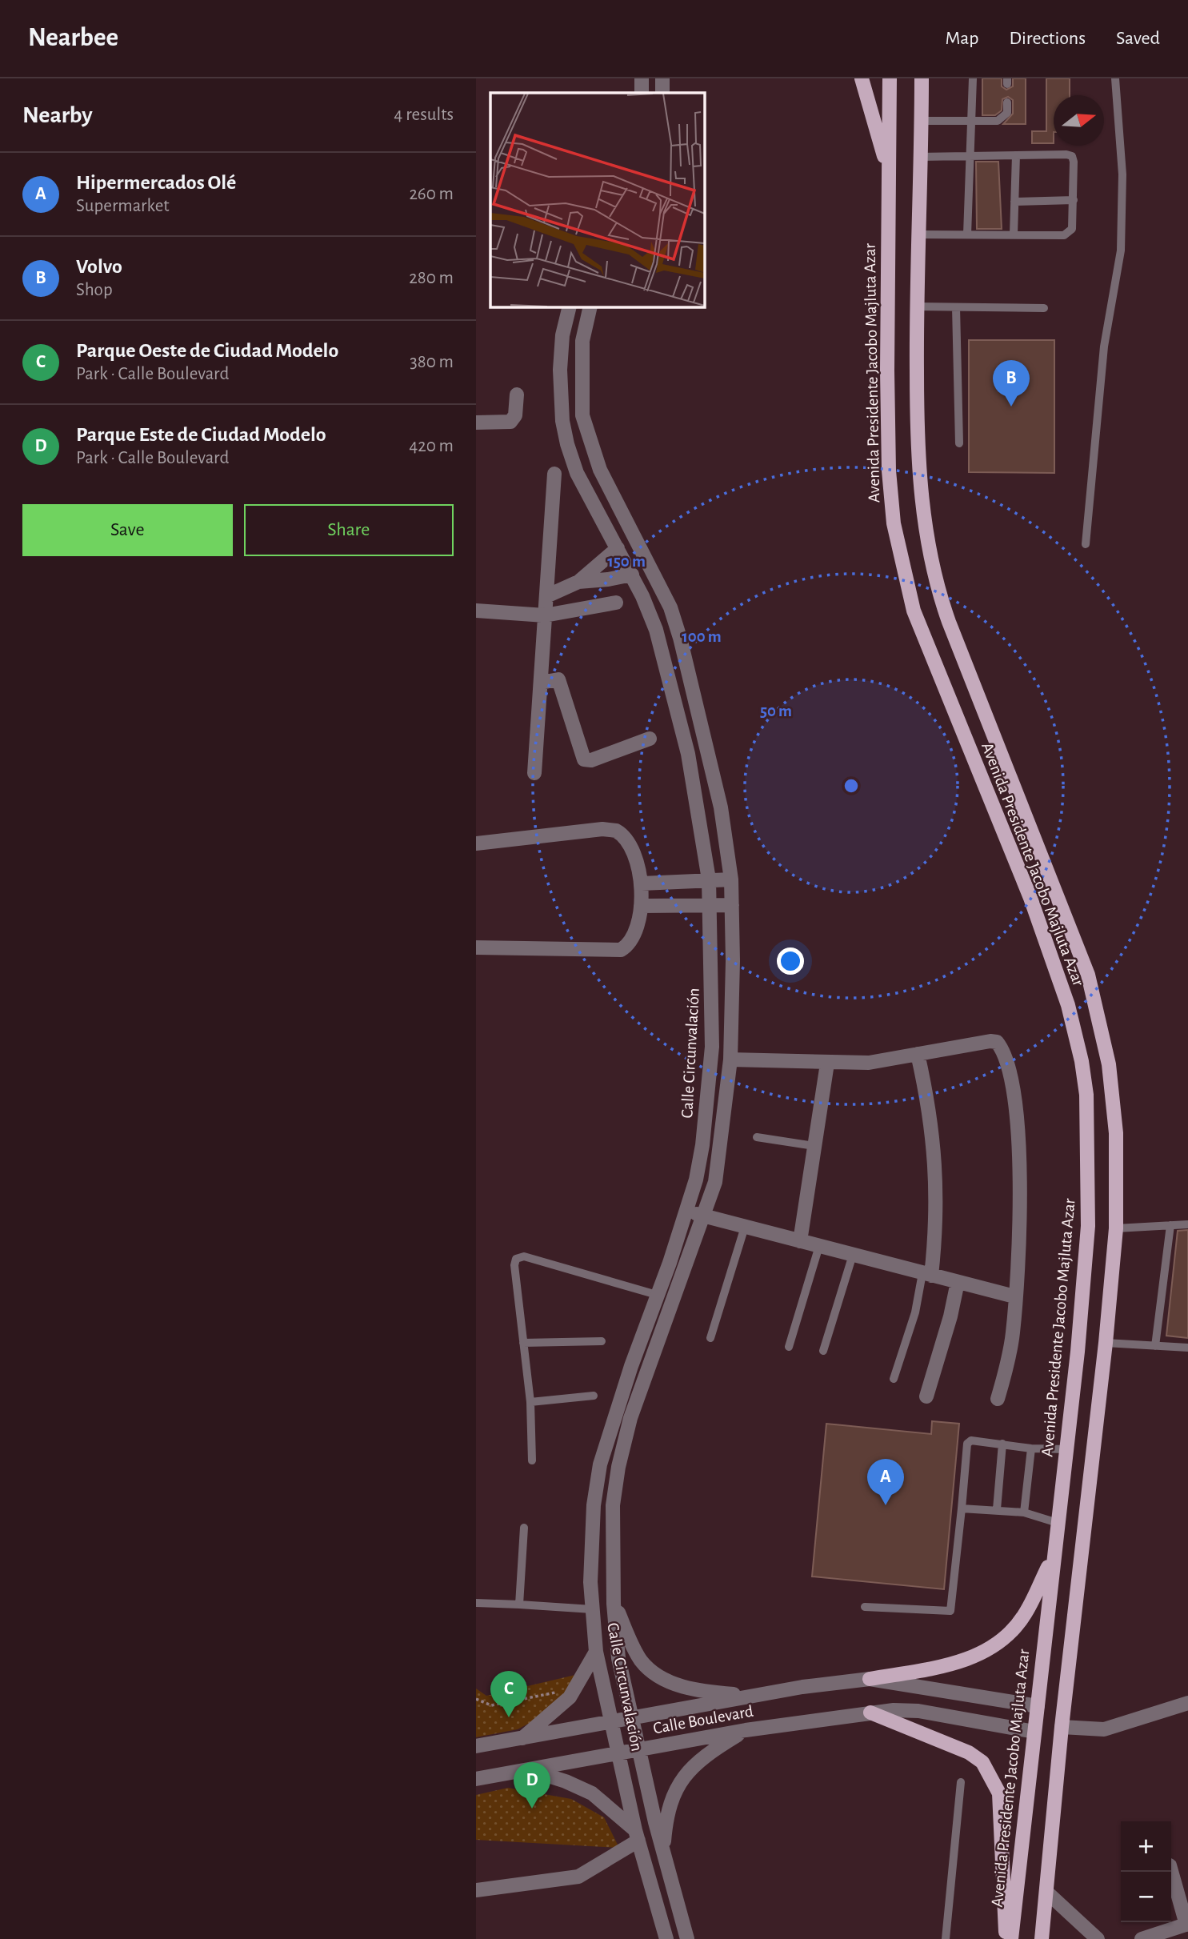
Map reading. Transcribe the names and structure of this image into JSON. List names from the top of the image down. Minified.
{"streets":{"main road":["Avenida Presidente Jacobo Majluta Azar"],"street":["Calle Circunvalación","Calle Boulevard"]},"crossings":[["Avenida Presidente Jacobo Majluta Azar","Calle Boulevard"],["Calle Circunvalación","Calle Boulevard"]],"north":"right","page":{"header":"Nearbee","nav":["Map","Directions","Saved"],"heading":["Nearby","4 results"],"list":[{"mark":"A","name":"Hipermercados Olé","note":"Supermarket","value":"260 m"},{"mark":"B","name":"Volvo","note":"Shop","value":"280 m"},{"mark":"C","name":"Parque Oeste de Ciudad Modelo","note":"Park · Calle Boulevard","value":"380 m"},{"mark":"D","name":"Parque Este de Ciudad Modelo","note":"Park · Calle Boulevard","value":"420 m"}],"pins":["B","A","C","D"],"buttons":["Save","Share"],"map_buttons":["+","−"]},"rings":["150 m","100 m","50 m"]}
